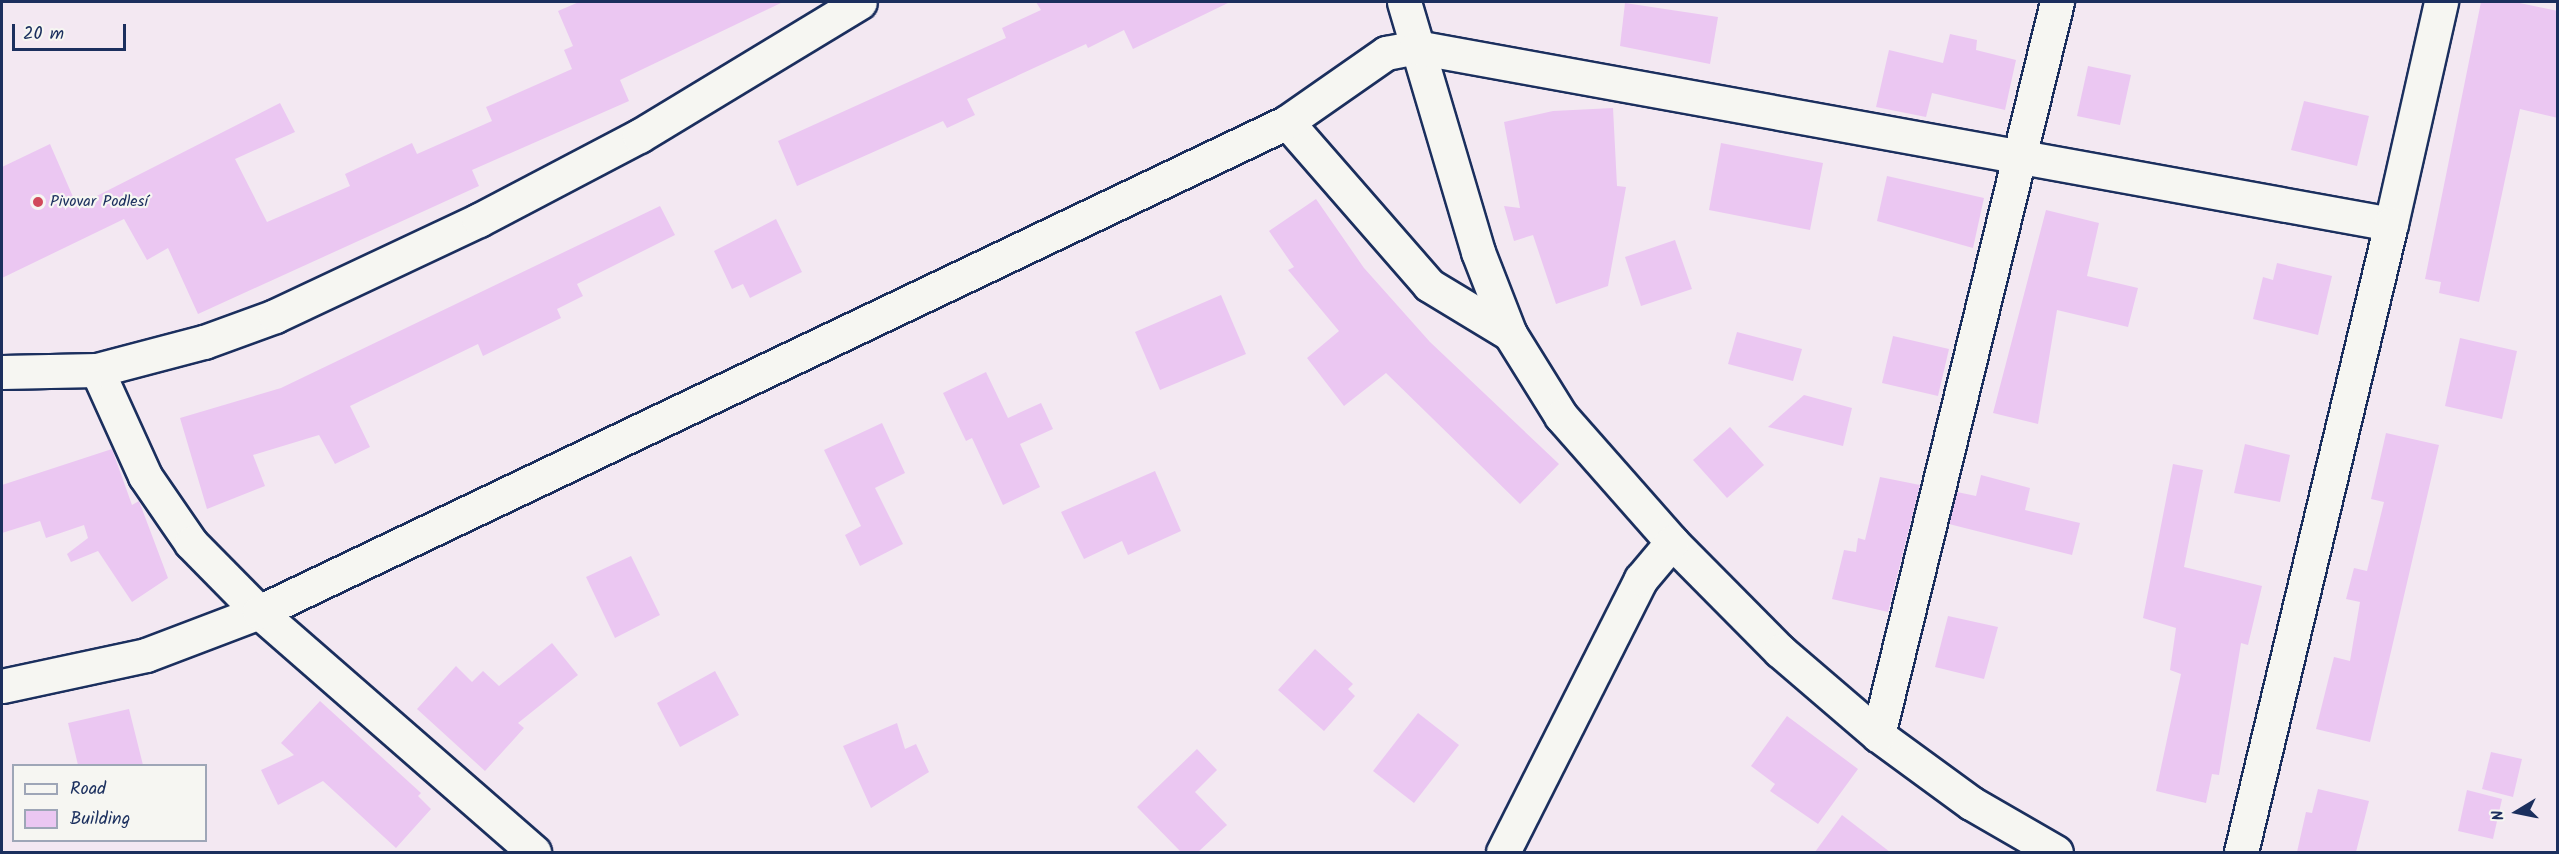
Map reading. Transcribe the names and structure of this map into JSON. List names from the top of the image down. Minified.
{"places":["Pivovar Podlesí"],"legend":["Road","Building"],"scale_bar":"20 m","north":"left"}
